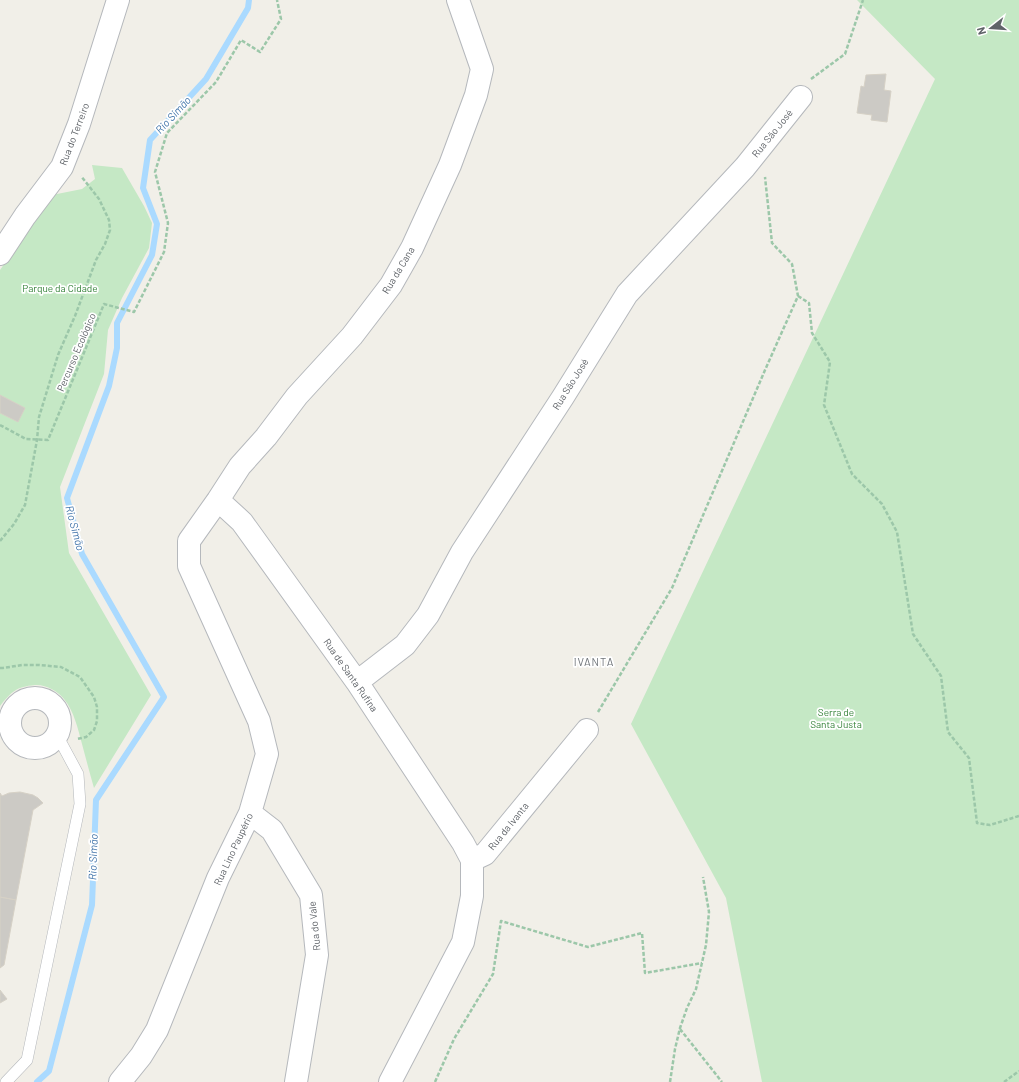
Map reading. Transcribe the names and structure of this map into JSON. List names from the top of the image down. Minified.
{"streets":{"street":["Rua São José","Rua do Terreiro","Rua da Cana","Rua de Santa Rufina","Rua da Ivanta","Rua Lino Paupério","Rua do Vale"],"path":["Percurso Ecológico"]},"crossings":[["Rua São José","Rua de Santa Rufina"],["Rua da Cana","Rua de Santa Rufina"],["Rua da Cana","Rua Lino Paupério"],["Rua de Santa Rufina","Rua da Ivanta"],["Rua de Santa Rufina","Rua Lino Paupério"],["Rua Lino Paupério","Rua do Vale"]],"districts":["IVANTA"],"water":["Rio Simão"],"parks":["Parque da Cidade","Serra de Santa Justa"],"north":"left"}
